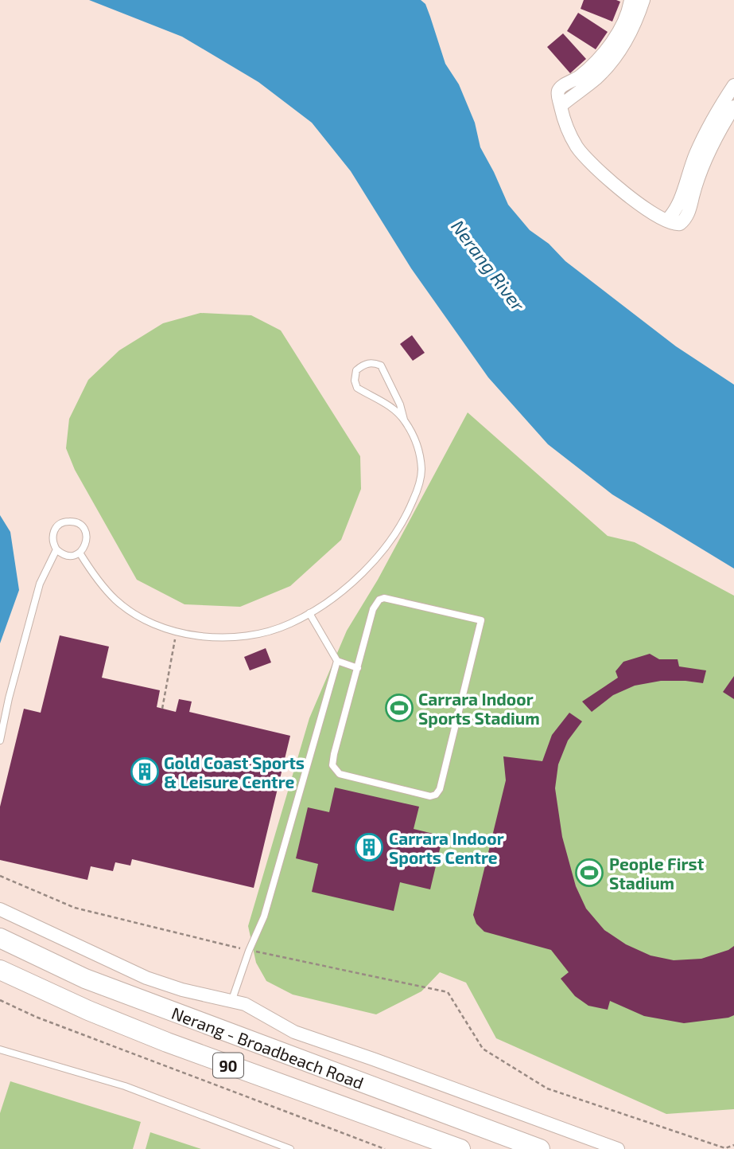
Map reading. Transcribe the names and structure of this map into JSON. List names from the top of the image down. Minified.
{"streets":{"main road":["Nerang - Broadbeach Road","90"]},"water":["Nerang River"],"places":{"sports":["Carrara Indoor Sports Stadium","People First Stadium"],"building":["Gold Coast Sports & Leisure Centre","Carrara Indoor Sports Centre"]}}
